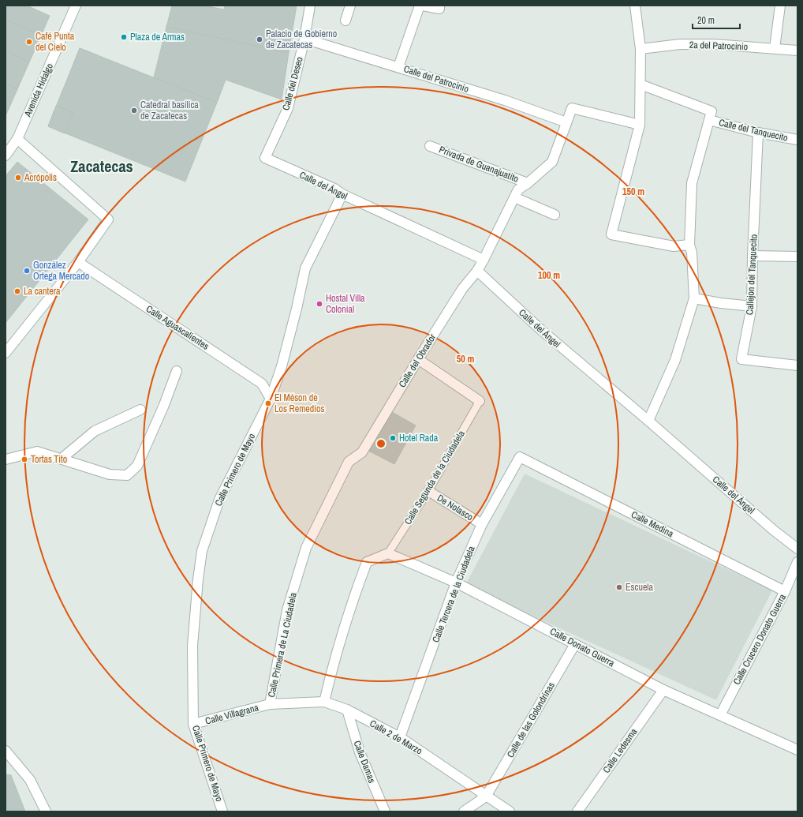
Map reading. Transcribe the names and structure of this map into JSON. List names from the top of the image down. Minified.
{"streets":{"street":["2a del Patrocinio","Calle del Patrocinio","Calle del Deseo","Avenida Hidalgo","Calle del Tanquecito","Privada de Guanajuatito","Calle del Ángel","Callejon del Tanquecito","Calle Aguascalientes","Calle del Obrador","Calle Primero de Mayo","De Nolasco","Calle Medina","Calle Tercera de la Ciudadela","Calle Crucero Donato Guerra","Calle Primera de La Ciudadela","Calle Donato Guerra","Calle Villagrana","Calle de las Golondrinas","Calle 2 de Marzo","Calle Ledesma","Calle Damas"],"lane":["Calle Segunda de la Ciudadela"]},"crossings":[["Calle del Patrocinio","Calle del Deseo"],["Calle del Deseo","Calle del Ángel"],["Calle del Tanquecito","Callejon del Tanquecito"],["Calle del Ángel","Calle del Obrador"],["Calle del Ángel","Calle Primero de Mayo"],["Calle Aguascalientes","Calle Primero de Mayo"],["Calle del Obrador","Calle Primera de La Ciudadela"],["Calle Primero de Mayo","Calle Villagrana"],["Calle Segunda de la Ciudadela","De Nolasco"],["Calle Segunda de la Ciudadela","Calle Donato Guerra"],["De Nolasco","Calle Tercera de la Ciudadela"],["Calle Medina","Calle Tercera de la Ciudadela"],["Calle Medina","Calle Crucero Donato Guerra"],["Calle Tercera de la Ciudadela","Calle Donato Guerra"],["Calle Tercera de la Ciudadela","Calle 2 de Marzo"],["Calle Crucero Donato Guerra","Calle Donato Guerra"],["Calle Primera de La Ciudadela","Calle Villagrana"],["Calle Primera de La Ciudadela","Calle 2 de Marzo"],["Calle Donato Guerra","Calle de las Golondrinas"],["Calle Donato Guerra","Calle Ledesma"],["Calle Villagrana","Calle 2 de Marzo"],["Calle de las Golondrinas","Calle 2 de Marzo"],["Calle 2 de Marzo","Calle Damas"]],"districts":["Zacatecas"],"places":["Plaza de Armas","Palacio de Gobierno de Zacatecas","Café Punta del Cielo","Catedral basílica de Zacatecas","Acrópolis","González Ortega Mercado","La cantera","Hostal Villa Colonial","El Méson de Los Remedios","Hotel Rada","Tortas Tito","Escuela"],"scale_bar":"20 m","rings":["150 m","100 m","50 m"]}
